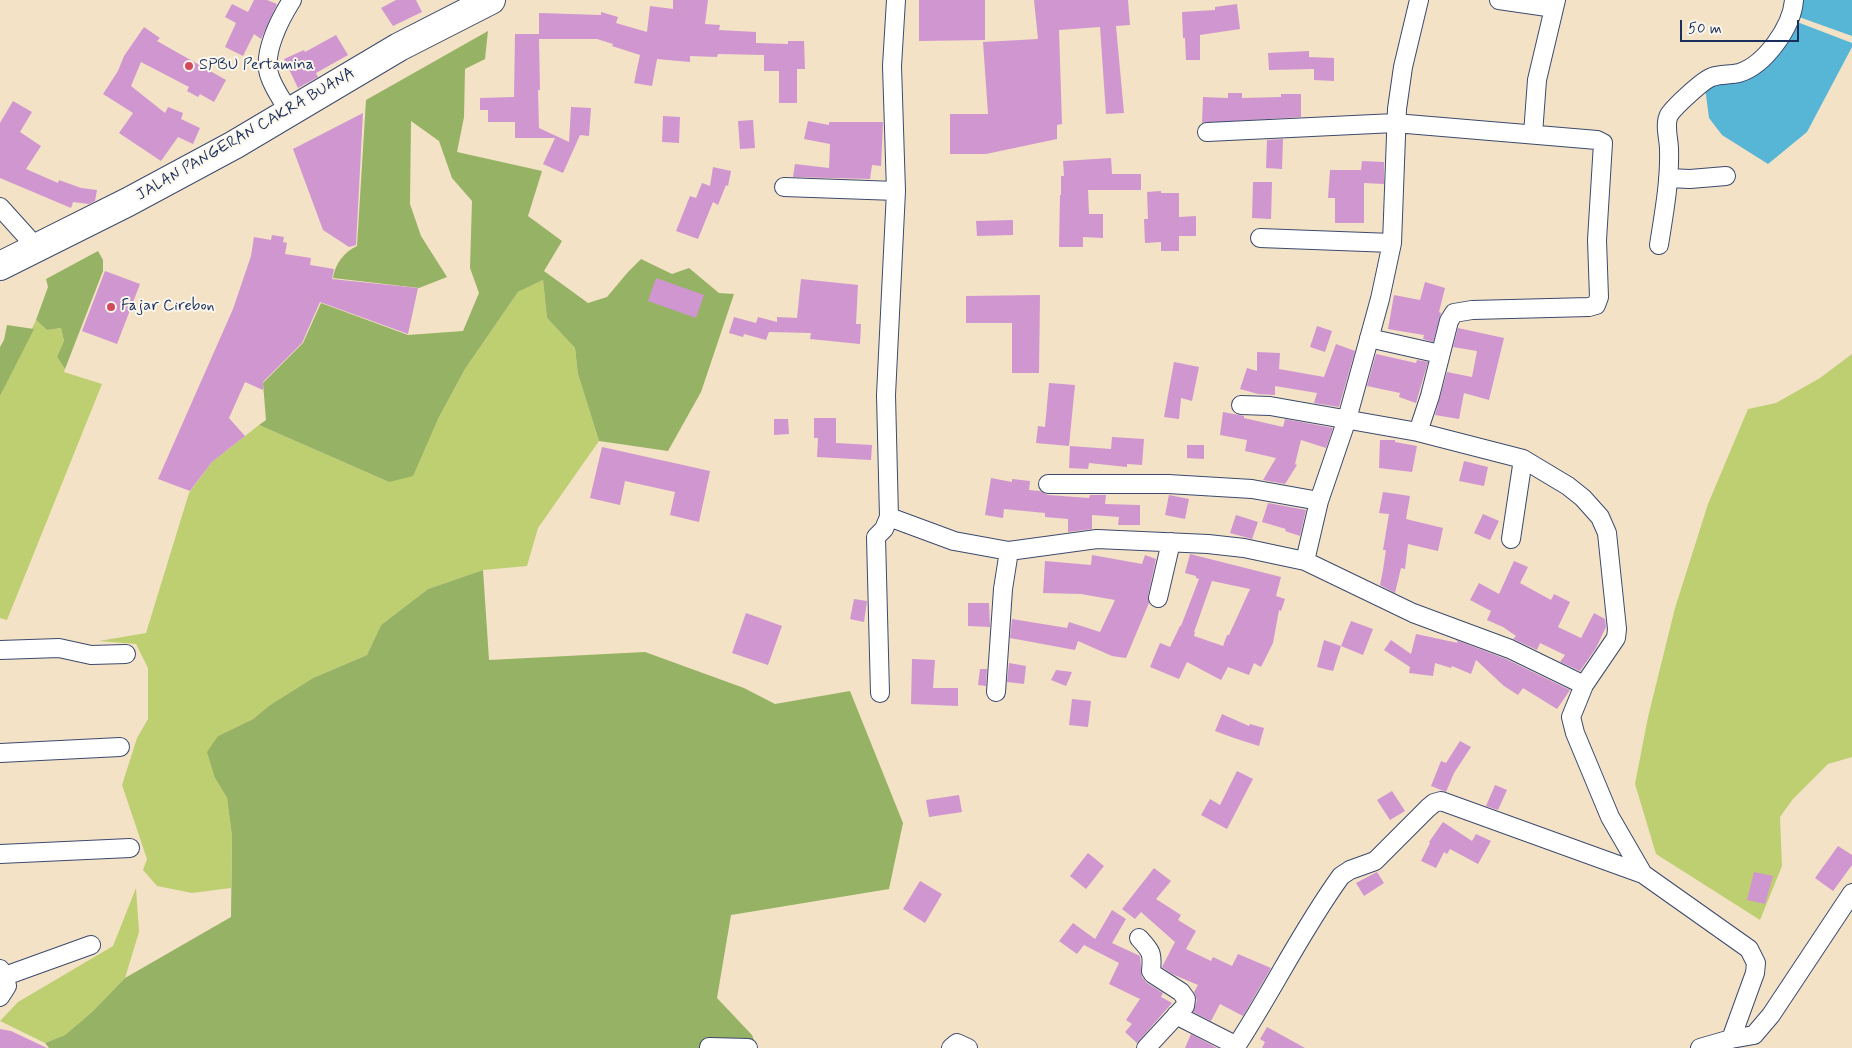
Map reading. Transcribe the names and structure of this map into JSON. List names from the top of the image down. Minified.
{"streets":{"main road":["JALAN PANGERAN CAKRA BUANA"]},"places":["SPBU Pertamina","Fajar Cirebon"],"scale_bar":"50 m"}
